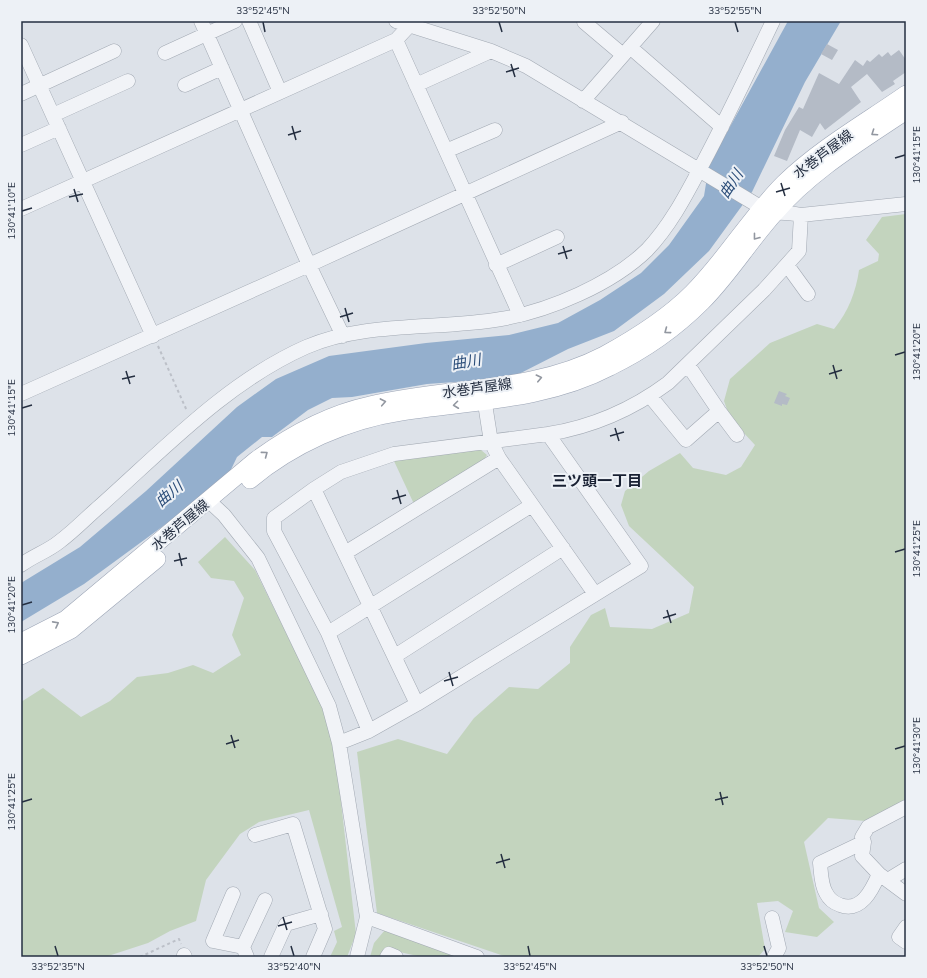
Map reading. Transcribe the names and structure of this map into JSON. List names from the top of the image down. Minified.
{"streets":{"main road":["水巻芦屋線"]},"districts":["三ツ頭一丁目"],"water":["曲川"],"coordinates":["33°52'45\"N","33°52'50\"N","33°52'55\"N","130°41'15\"E","130°41'10\"E","130°41'20\"E","130°41'25\"E","130°41'30\"E","33°52'35\"N","33°52'40\"N"]}
